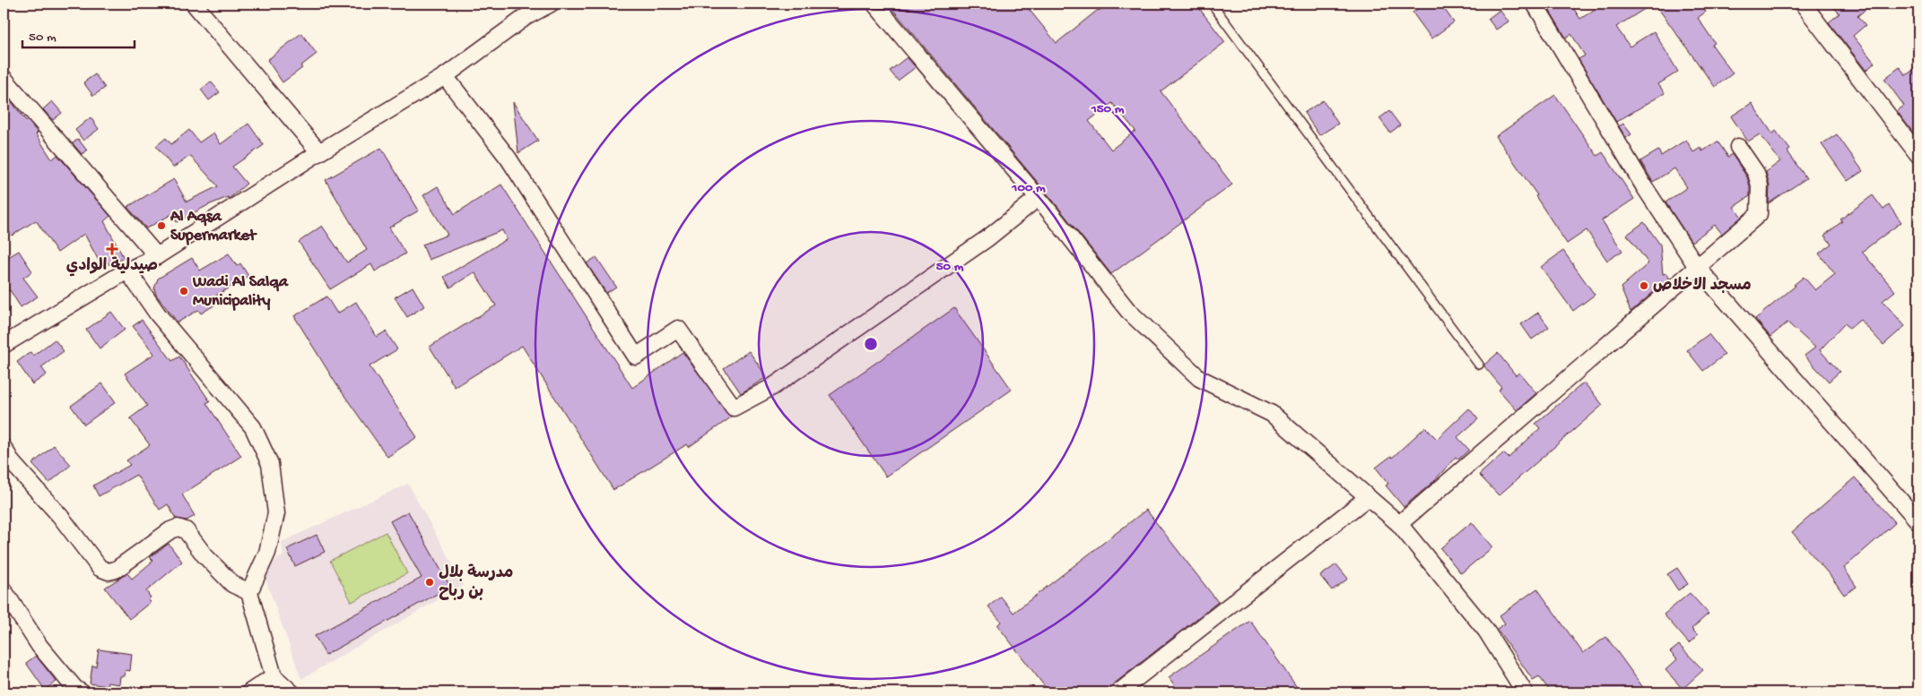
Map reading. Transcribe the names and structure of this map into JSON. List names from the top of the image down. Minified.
{"places":{"other":["Al Aqsa Supermarket","مسجد الاخلاص","Wadi Al Salqa Municipality","مدرسة بلال بن رباح"],"health":["صيدلية الوادي"]},"scale_bar":"50 m","rings":["150 m","100 m","50 m"]}
